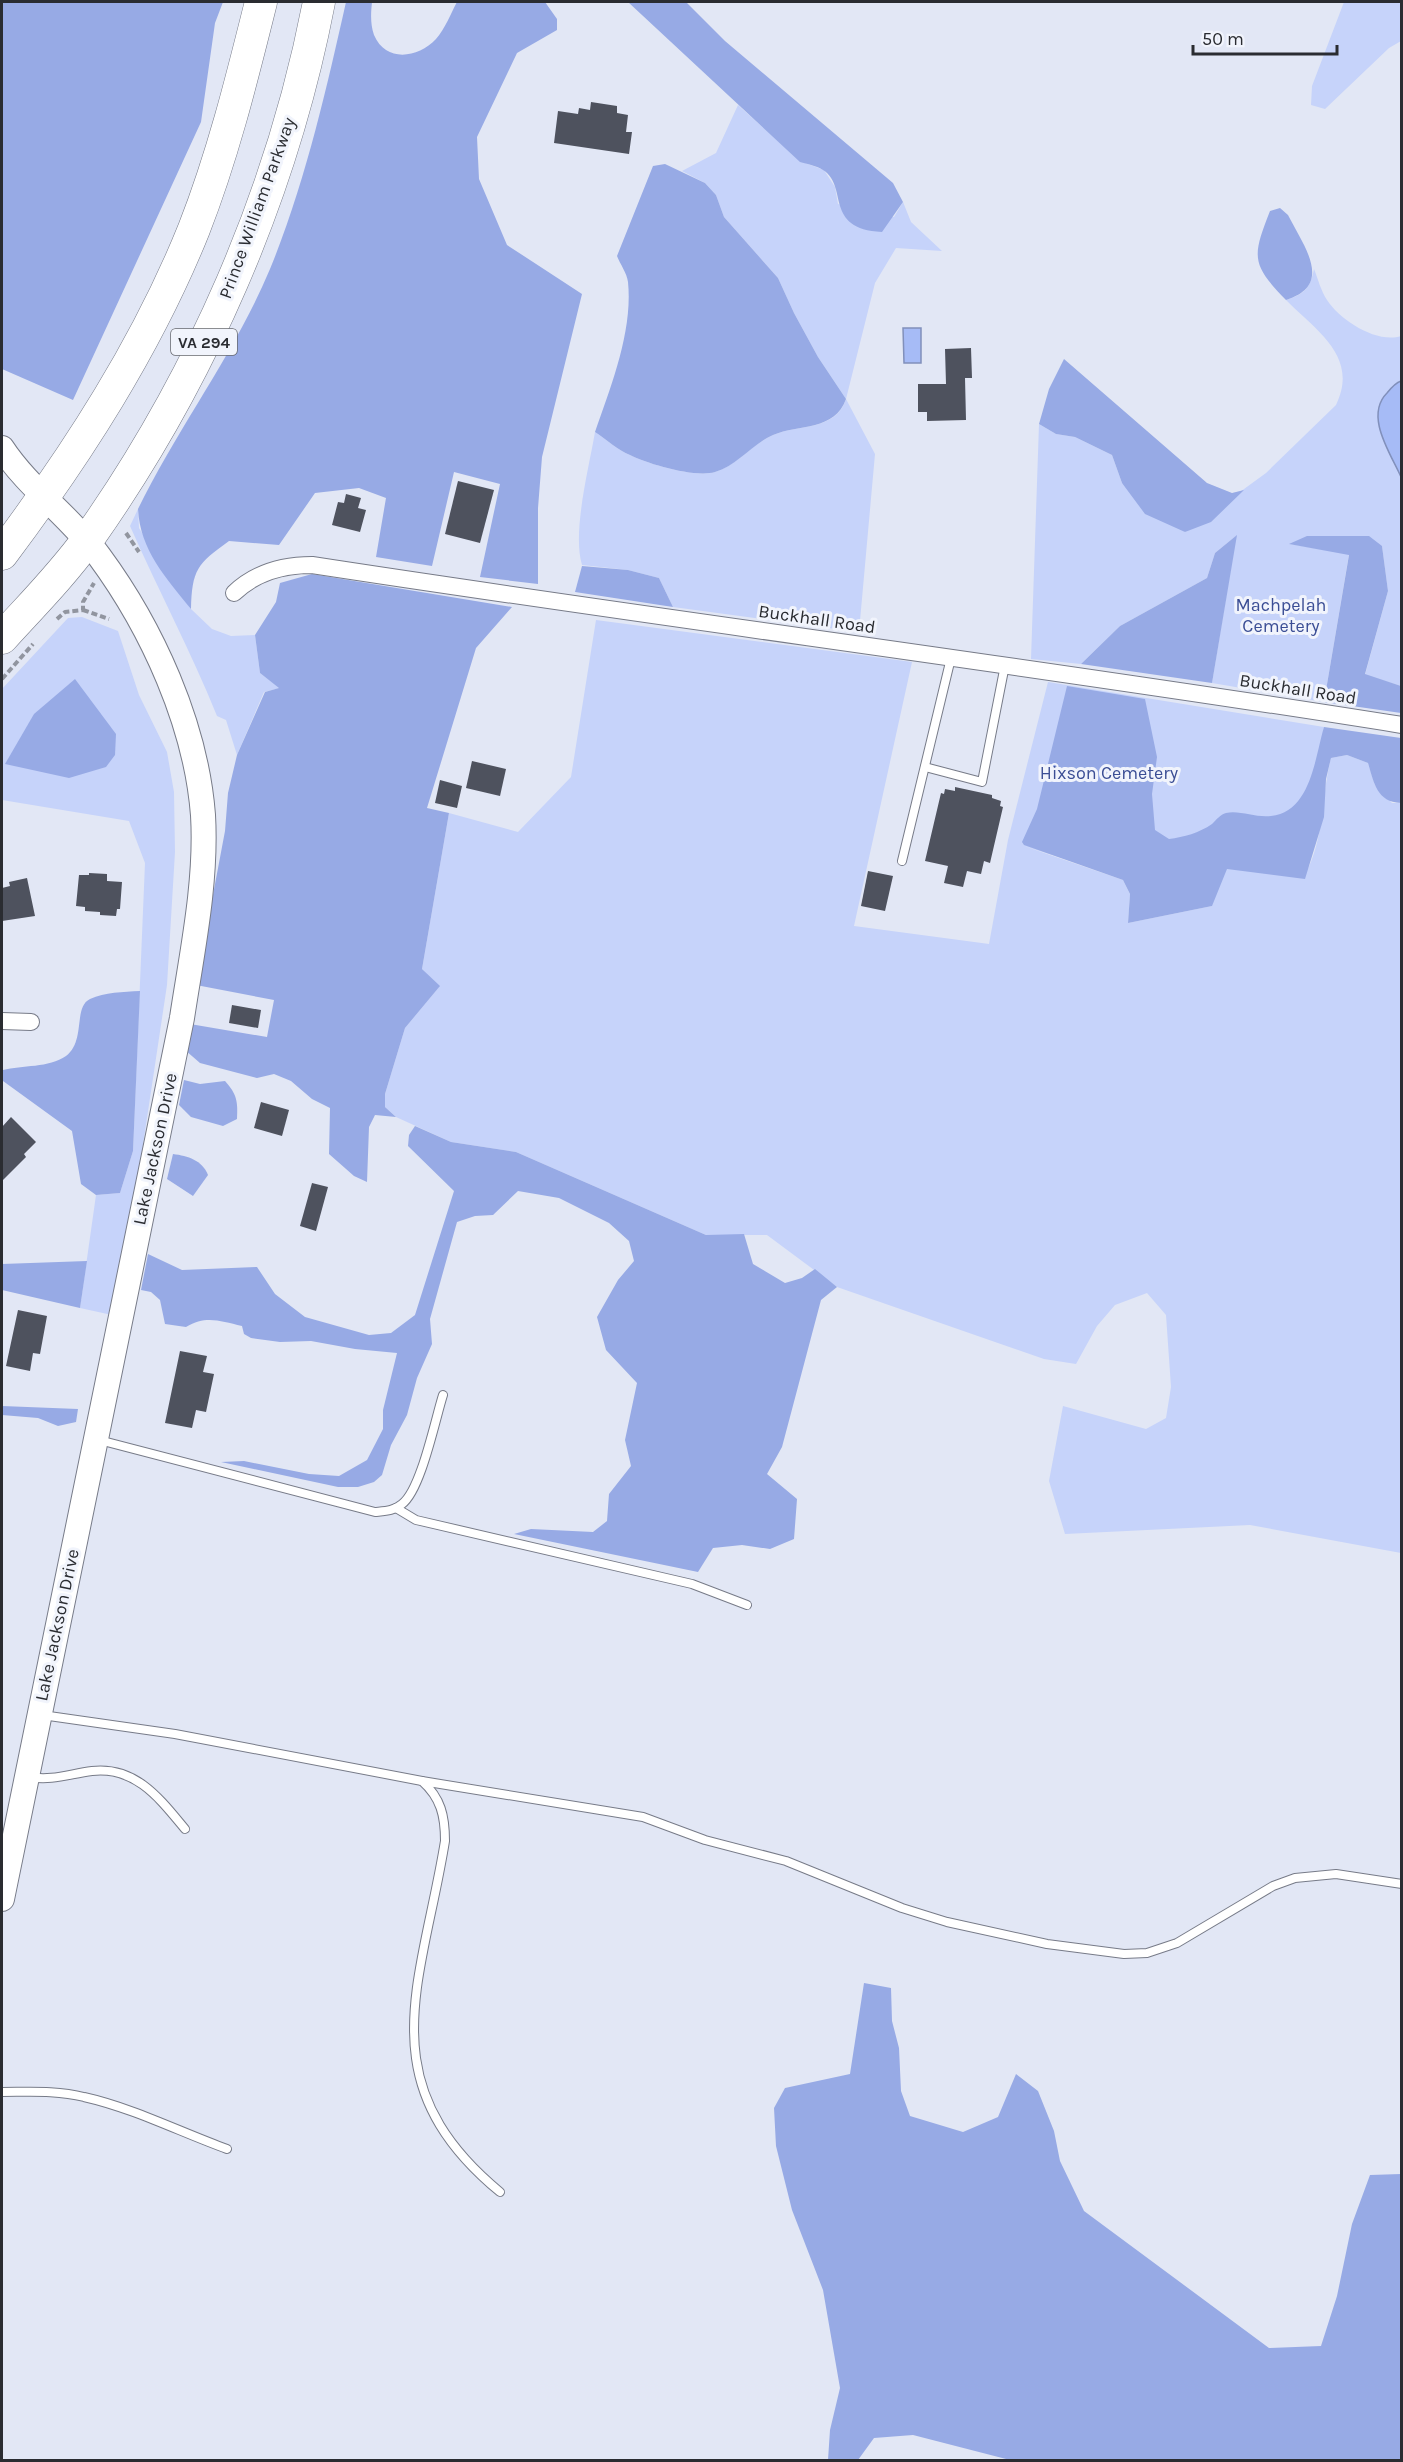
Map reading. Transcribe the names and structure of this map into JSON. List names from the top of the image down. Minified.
{"streets":{"highway":["Prince William Parkway","VA 294"],"street":["Buckhall Road","Lake Jackson Drive"]},"crossings":[["Prince William Parkway","Lake Jackson Drive"],["VA 294","Lake Jackson Drive"]],"parks":["Machpelah Cemetery","Hixson Cemetery"],"scale_bar":"50 m"}
